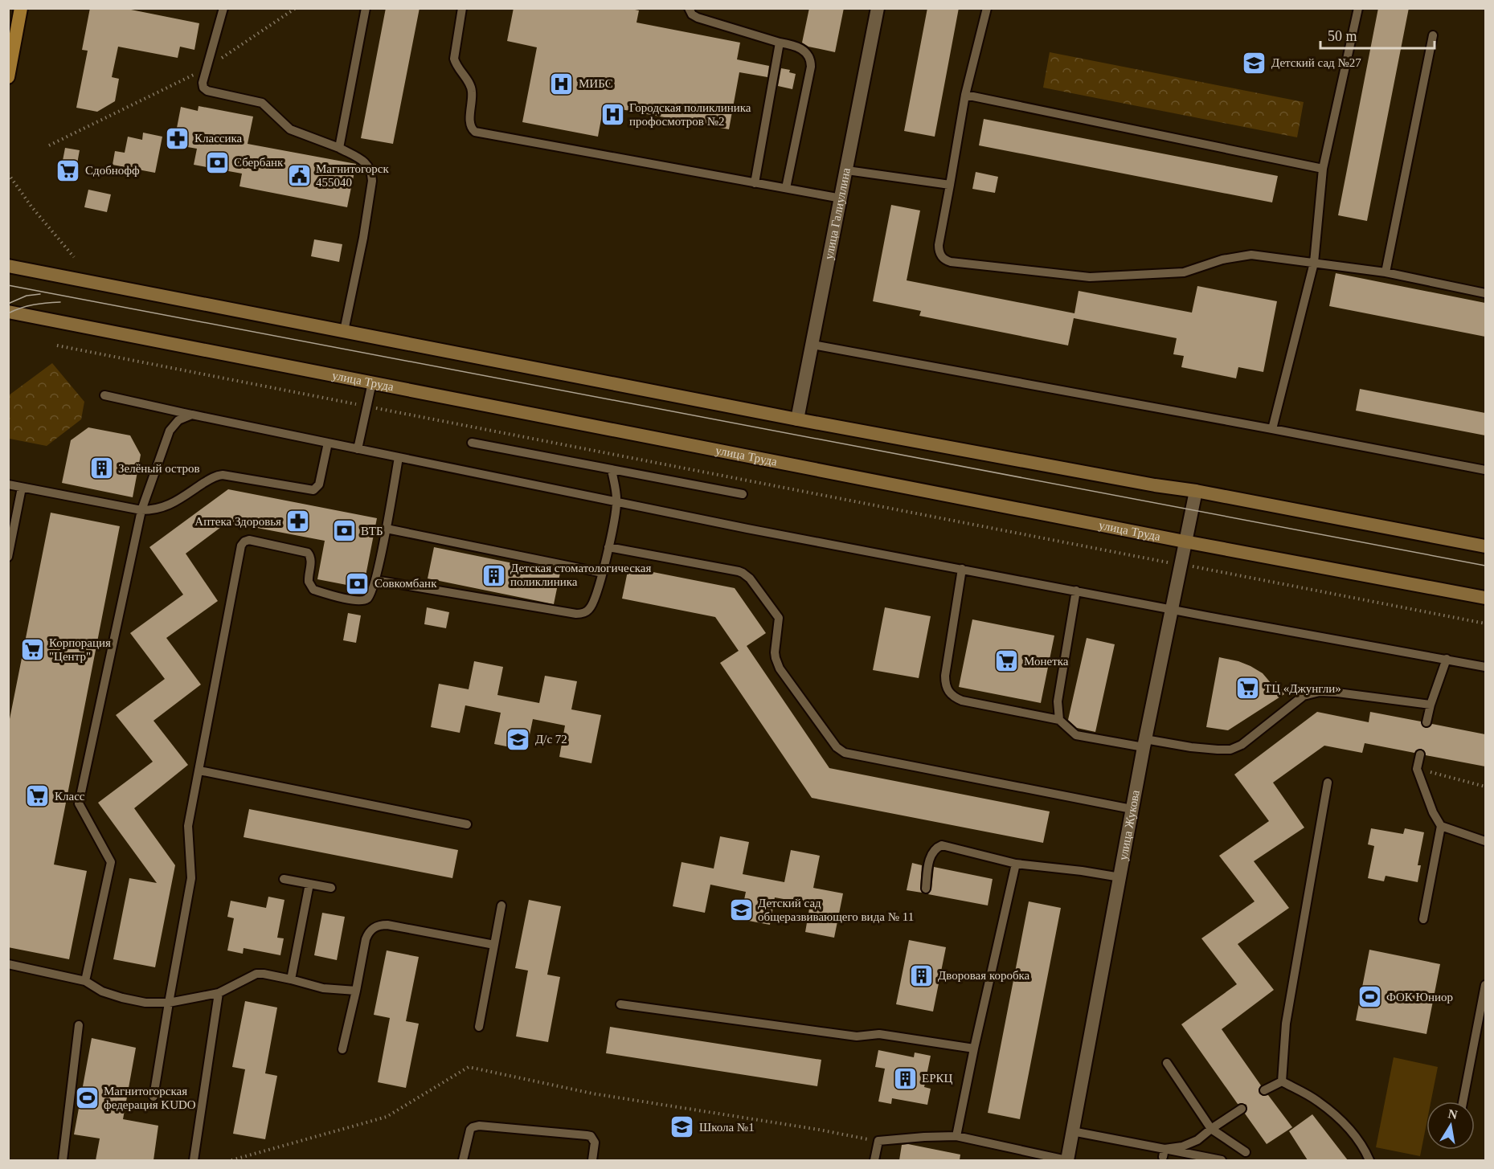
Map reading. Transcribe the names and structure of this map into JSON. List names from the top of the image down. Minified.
{"streets":{"main road":["улица Труда"],"street":["улица Галиуллина","улица Жукова"]},"crossings":[["улица Труда","улица Жукова"]],"places":{"school or university":["Детский сад №27","Д/с 72","Детский сад общеразвивающего вида № 11","Школа №1"],"hospital":["МИБС","Городская поликлиника профосмотров №2"],"pharmacy":["Классика","Аптека Здоровья"],"bank":["Сбербанк","ВТБ","Совкомбанк"],"supermarket":["Сдобнофф","Корпорация \"Центр\"","Монетка","ТЦ «Джунгли»","Класс"],"public building":["Магнитогорск 455040"],"building":["Зелёный остров","Детская стоматологическая поликлиника","Дворовая коробка","ЕРКЦ"],"sports":["ФОК Юниор","Магнитогорская федерация KUDO"]},"scale_bar":"50 m","north":"top"}
